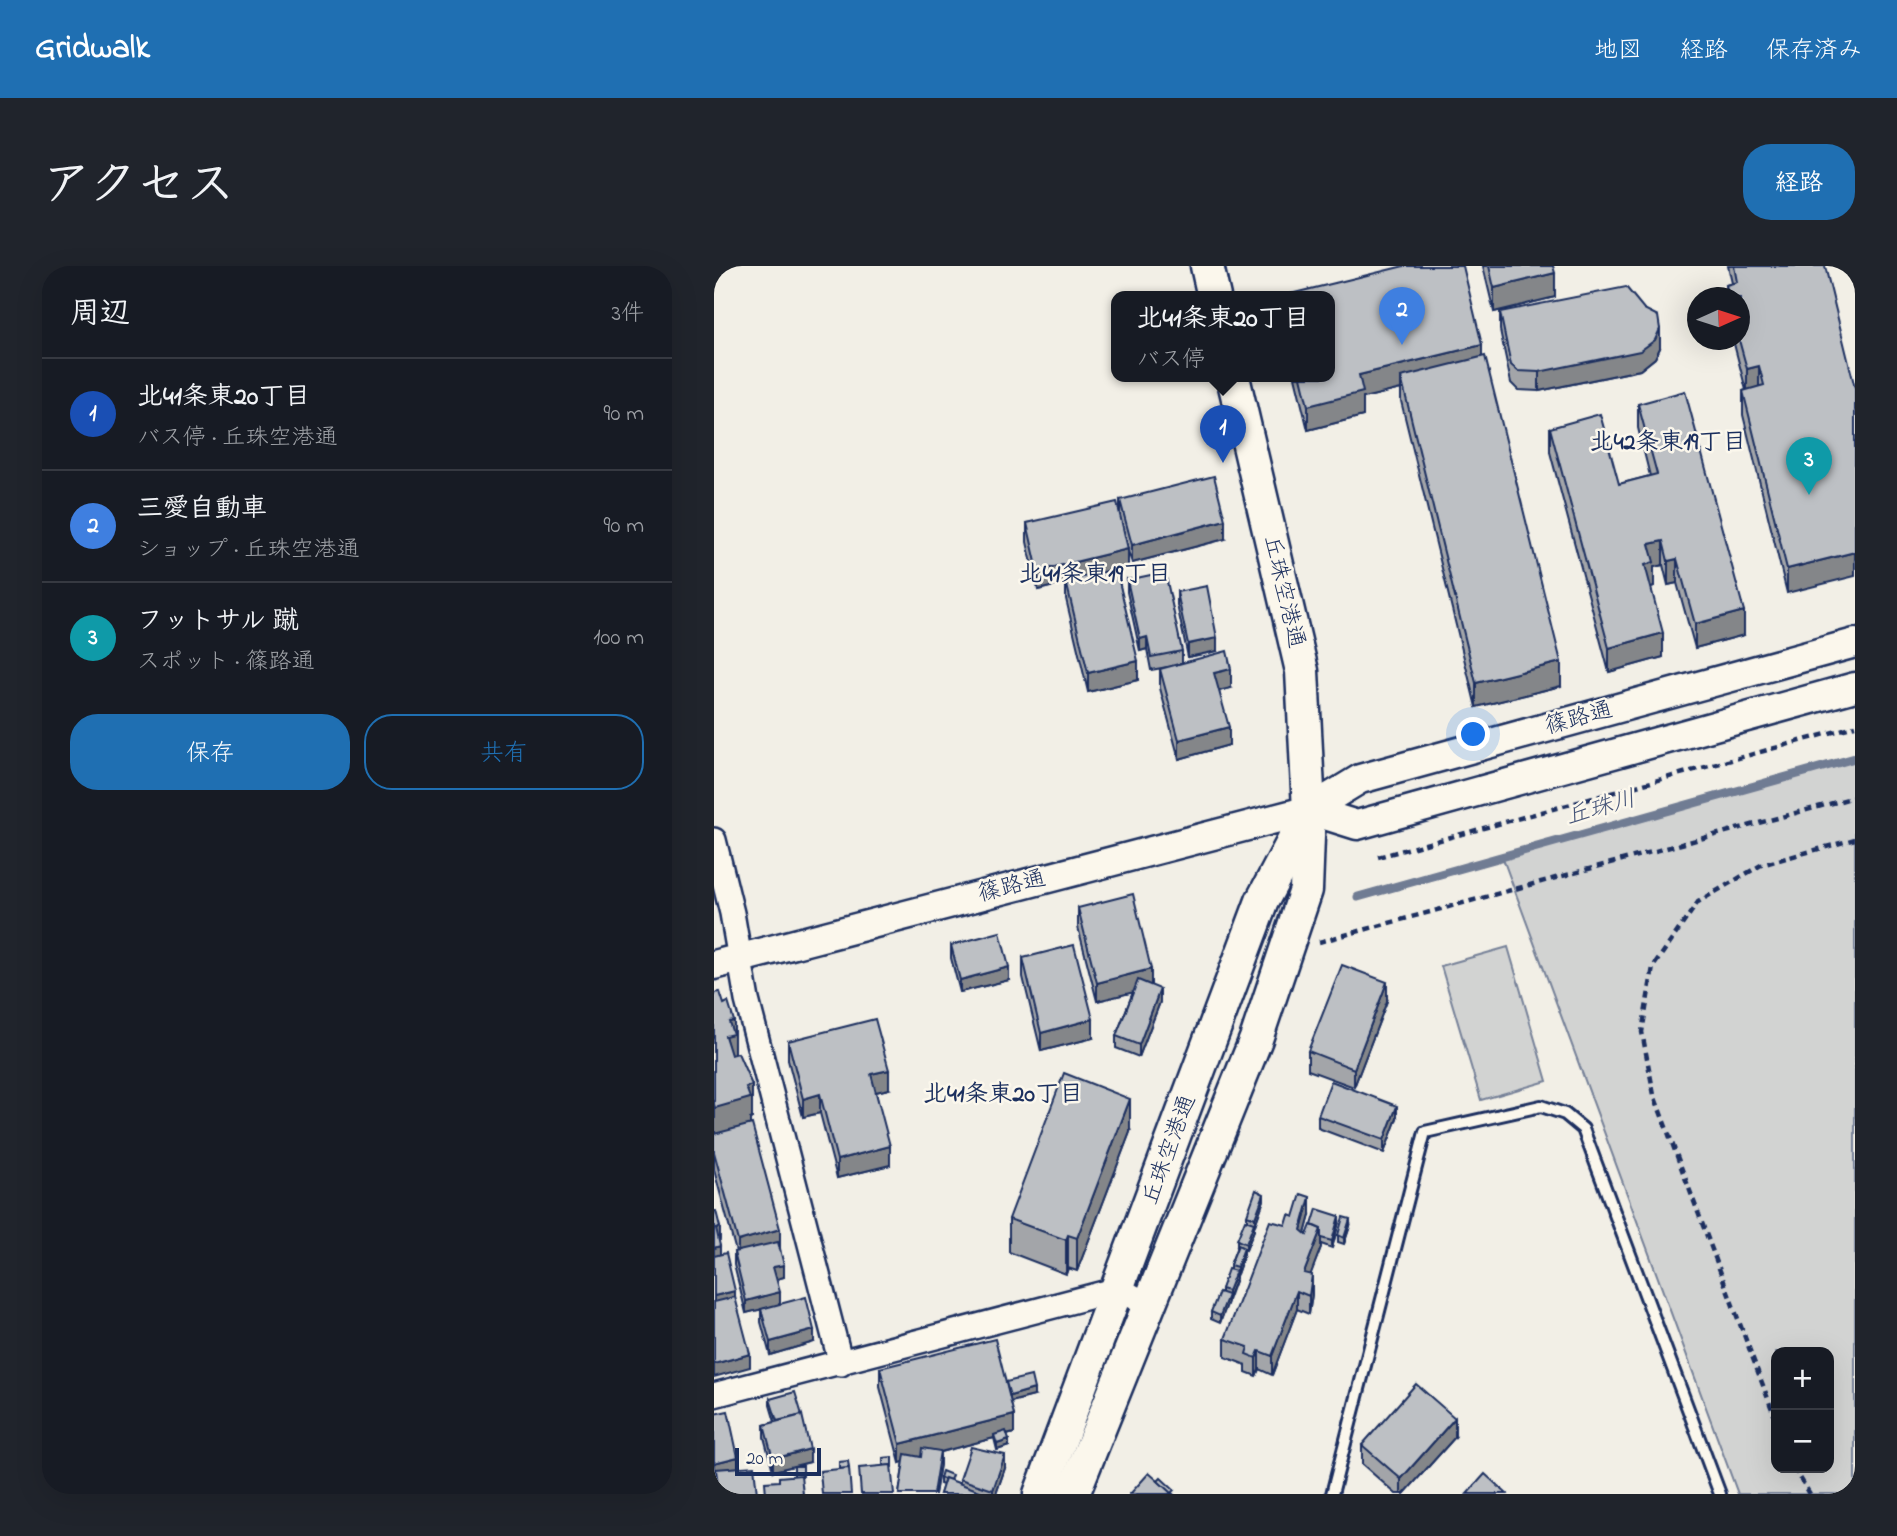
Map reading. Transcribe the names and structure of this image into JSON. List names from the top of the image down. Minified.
{"streets":{"main road":["丘珠空港通"],"street":["篠路通"]},"crossings":[["丘珠空港通","篠路通"]],"districts":["北42条東19丁目","北41条東19丁目","北41条東20丁目"],"water":["丘珠川"],"scale_bar":"20 m","north":"right","page":{"header":"Gridwalk","nav":["地図","経路","保存済み"],"title":"アクセス","buttons":["経路",["保存","共有"]],"heading":["周辺","3件"],"pins":["2","1","3"],"popup":["北41条東20丁目","バス停"],"list":[{"mark":"1","name":"北41条東20丁目","note":"バス停 · 丘珠空港通","value":"90 m"},{"mark":"2","name":"三愛自動車","note":"ショップ · 丘珠空港通","value":"90 m"},{"mark":"3","name":"フットサル 蹴","note":"スポット · 篠路通","value":"100 m"}],"map_buttons":["+","−"],"scale":"20 m"}}
